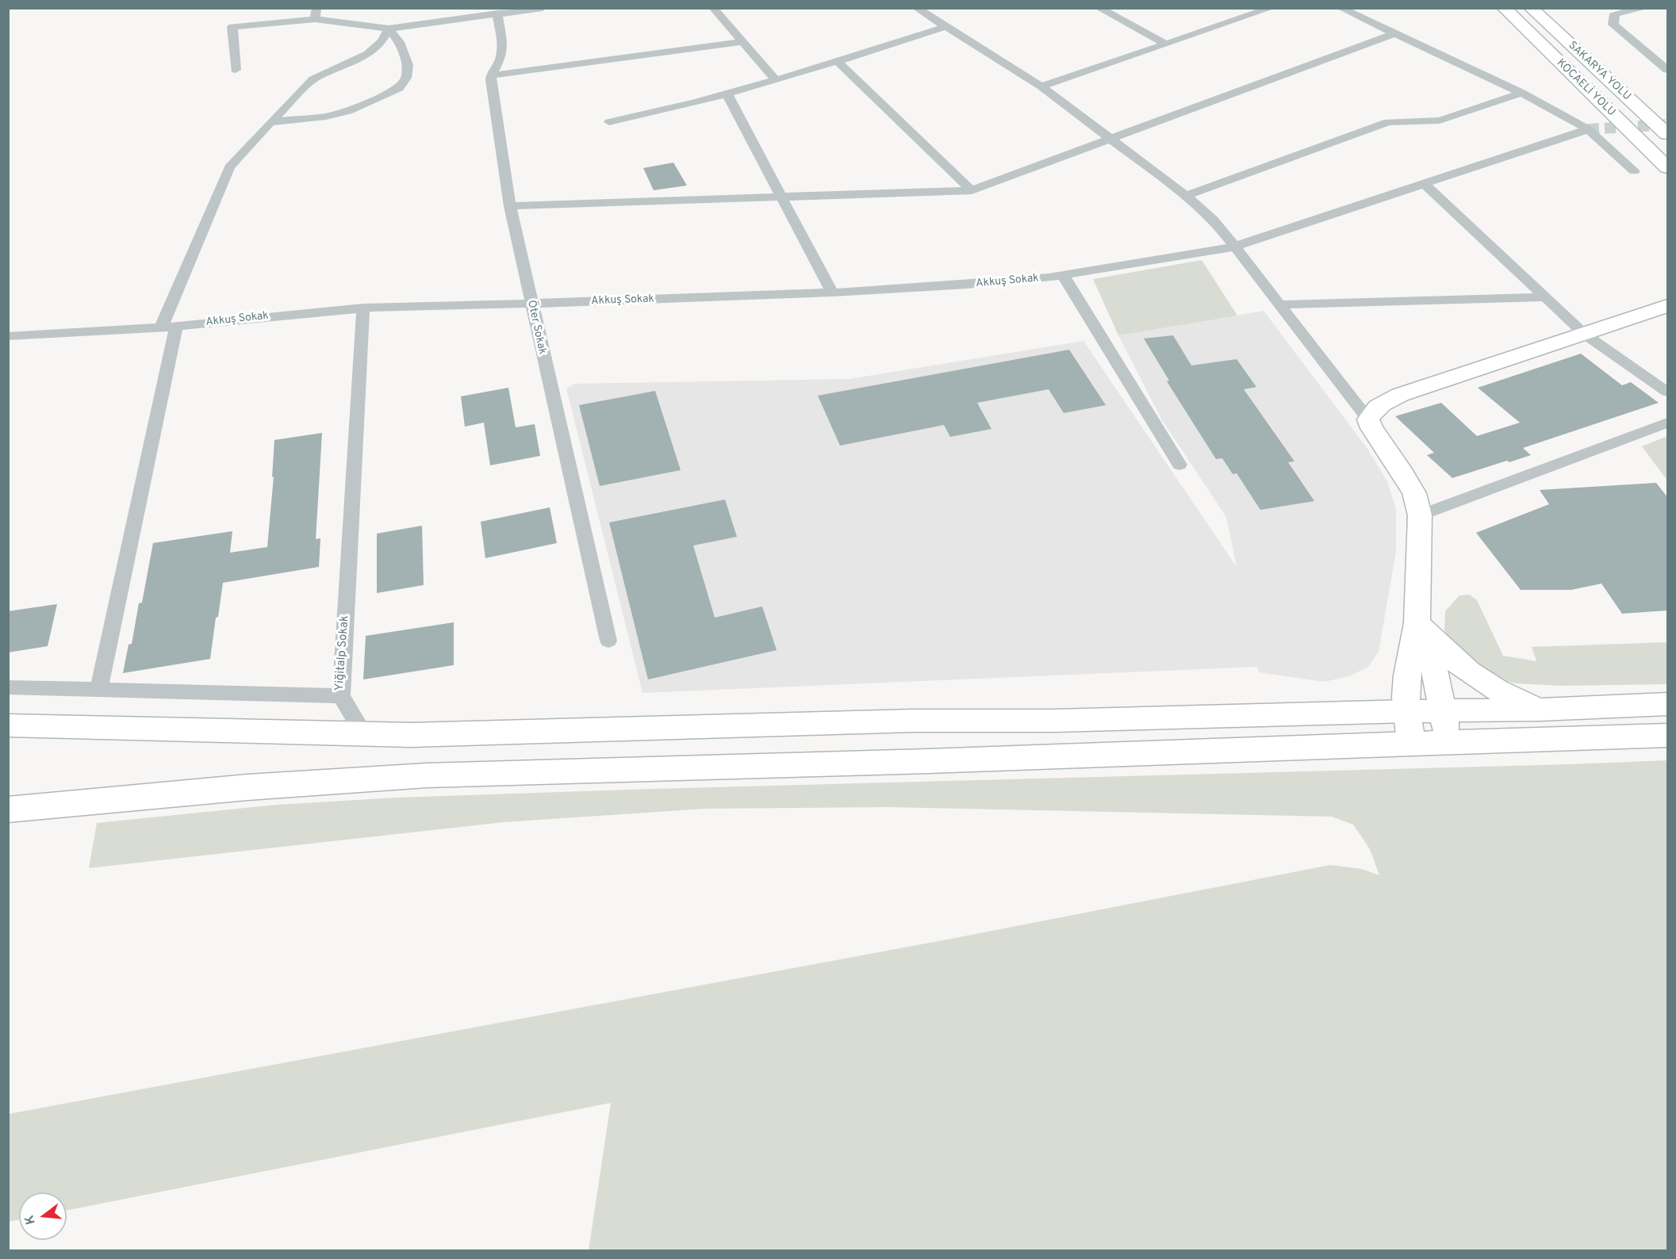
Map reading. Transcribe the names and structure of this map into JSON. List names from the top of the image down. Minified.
{"streets":{"main road":["SAKARYA YOLU","KOCAELİ YOLU"],"street":["Akkuş Sokak","Öter Sokak","Yiğitalp Sokak"]},"crossings":[["Akkuş Sokak","Öter Sokak"],["Akkuş Sokak","Yiğitalp Sokak"]],"north":"left"}
